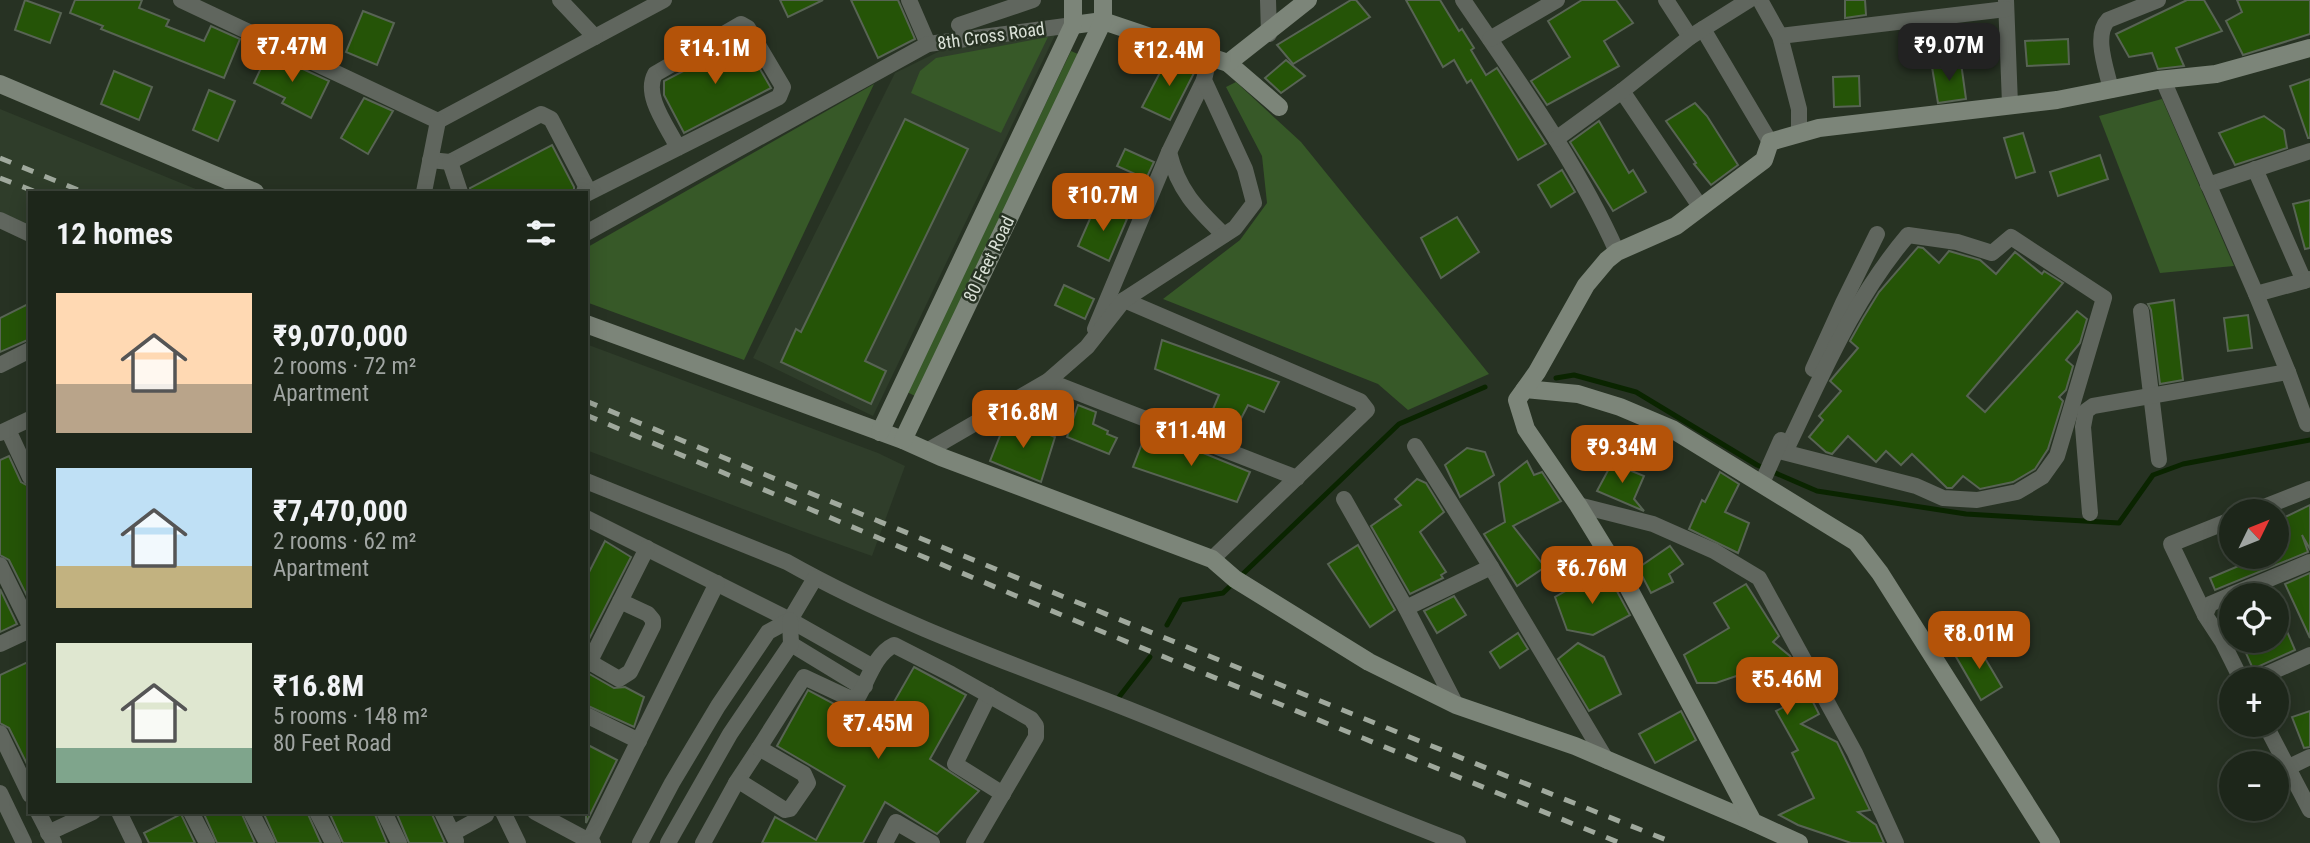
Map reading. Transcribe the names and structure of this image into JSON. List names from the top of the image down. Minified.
{"streets":{"street":["8th Cross Road","80 Feet Road"]},"crossings":[["8th Cross Road","80 Feet Road"]],"north":"top right","page":{"price":["₹9.07M","₹7.47M","₹14.1M","₹12.4M","₹10.7M","₹16.8M","₹11.4M","₹9.34M","₹6.76M","₹8.01M","₹5.46M","₹7.45M"],"heading":"12 homes","list":[{"name":"₹9,070,000","note":"2 rooms · 72 m² · Apartment"},{"name":"₹7,470,000","note":"2 rooms · 62 m² · Apartment"},{"name":"₹16.8M","note":"5 rooms · 148 m² · 80 Feet Road"}],"map_buttons":["+","−"]}}
